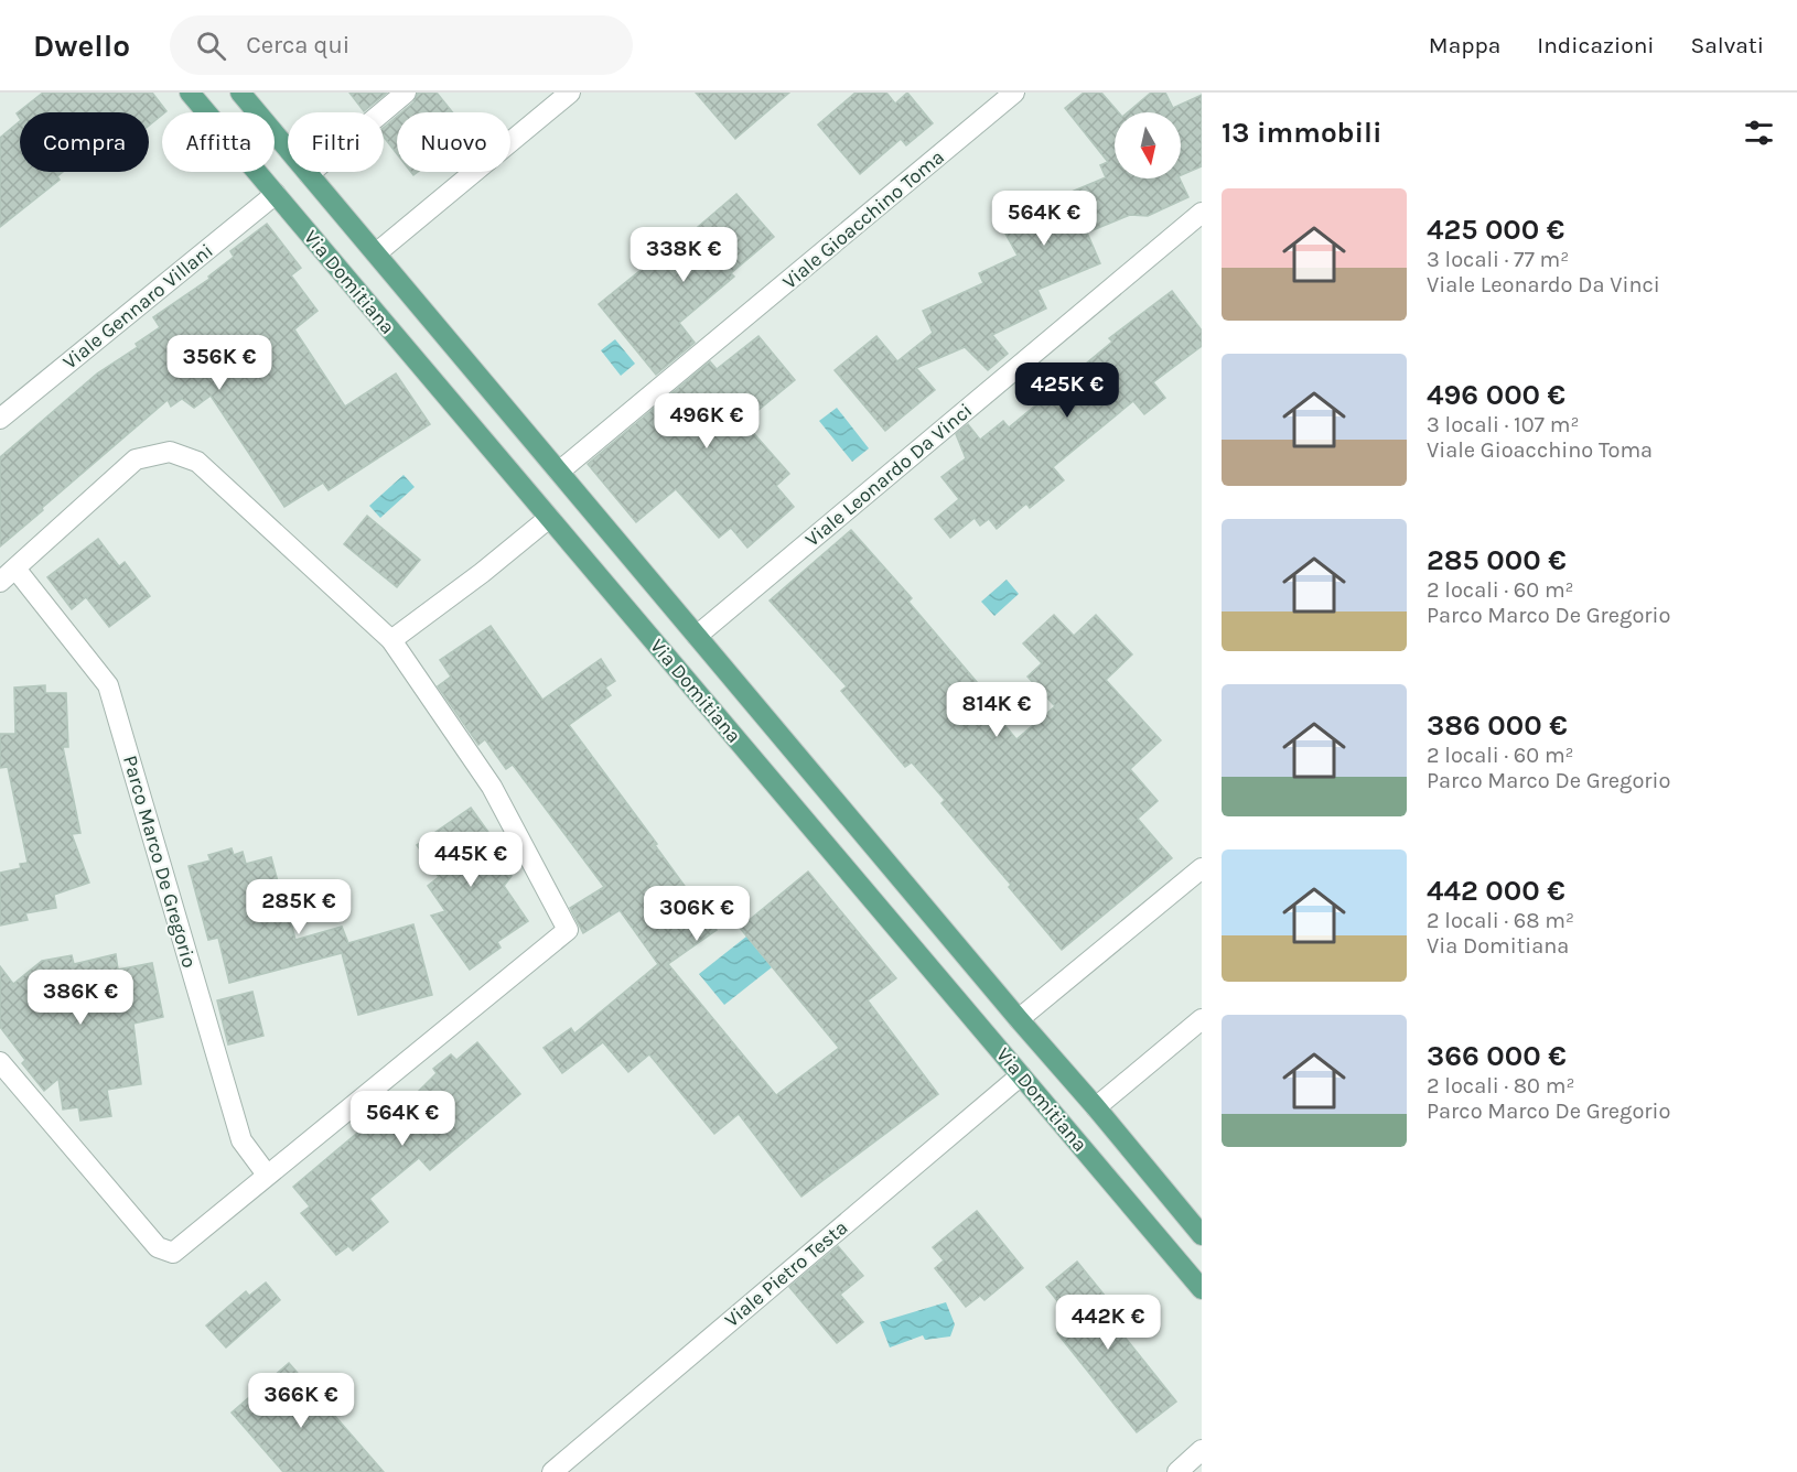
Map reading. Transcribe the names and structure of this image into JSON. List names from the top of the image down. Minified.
{"streets":{"main road":["Via Domitiana"],"street":["Viale Gioacchino Toma","Viale Gennaro Villani","Viale Leonardo Da Vinci","Parco Marco De Gregorio","Viale Pietro Testa"]},"crossings":[["Viale Gioacchino Toma","Via Domitiana"],["Via Domitiana","Viale Gennaro Villani"],["Via Domitiana","Viale Leonardo Da Vinci"],["Via Domitiana","Viale Pietro Testa"]],"north":"bottom","page":{"header":"Dwello","search":"Cerca qui","nav":["Mappa","Indicazioni","Salvati"],"heading":"13 immobili","chip":["Compra","Affitta","Filtri","Nuovo"],"list":[{"name":"425 000 €","note":"3 locali · 77 m² · Viale Leonardo Da Vinci"},{"name":"496 000 €","note":"3 locali · 107 m² · Viale Gioacchino Toma"},{"name":"285 000 €","note":"2 locali · 60 m² · Parco Marco De Gregorio"},{"name":"386 000 €","note":"2 locali · 60 m² · Parco Marco De Gregorio"},{"name":"442 000 €","note":"2 locali · 68 m² · Via Domitiana"},{"name":"366 000 €","note":"2 locali · 80 m² · Parco Marco De Gregorio"}],"price":["564K €","338K €","356K €","425K €","496K €","814K €","445K €","285K €","306K €","386K €","564K €","442K €","366K €"]}}
